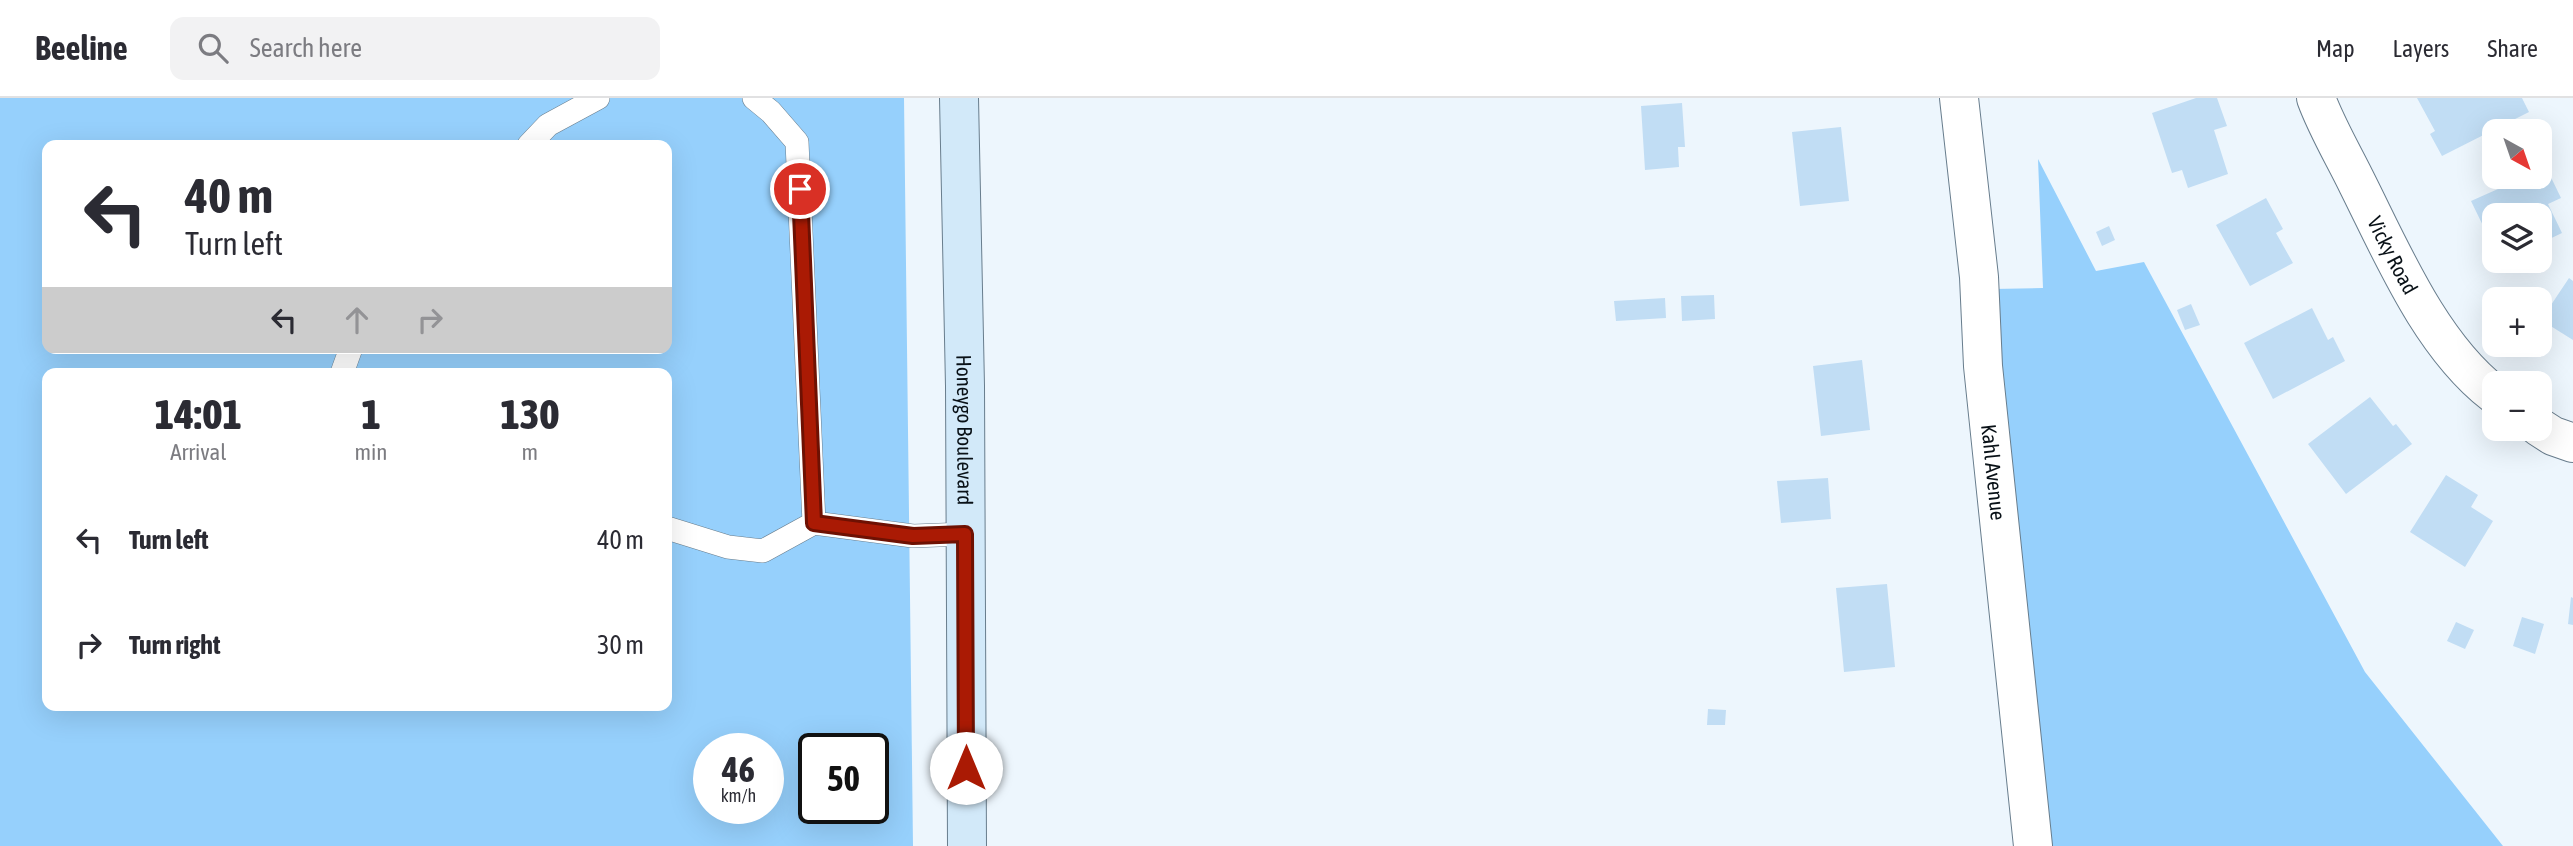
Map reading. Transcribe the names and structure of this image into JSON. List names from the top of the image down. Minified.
{"streets":{"main road":["Honeygo Boulevard"],"street":["Vicky Road","Kahl Avenue"]},"north":"bottom right","page":{"header":"Beeline","search":"Search here","nav":["Map","Layers","Share"],"map_buttons":["+","−"],"turn":["40 m","Turn left"],"eta":["14:01","Arrival","1","min","130","m"],"list":[{"name":"Turn left","value":"40 m"},{"name":"Turn right","value":"30 m"}],"speed":"46 km/h","limit":"50"}}
